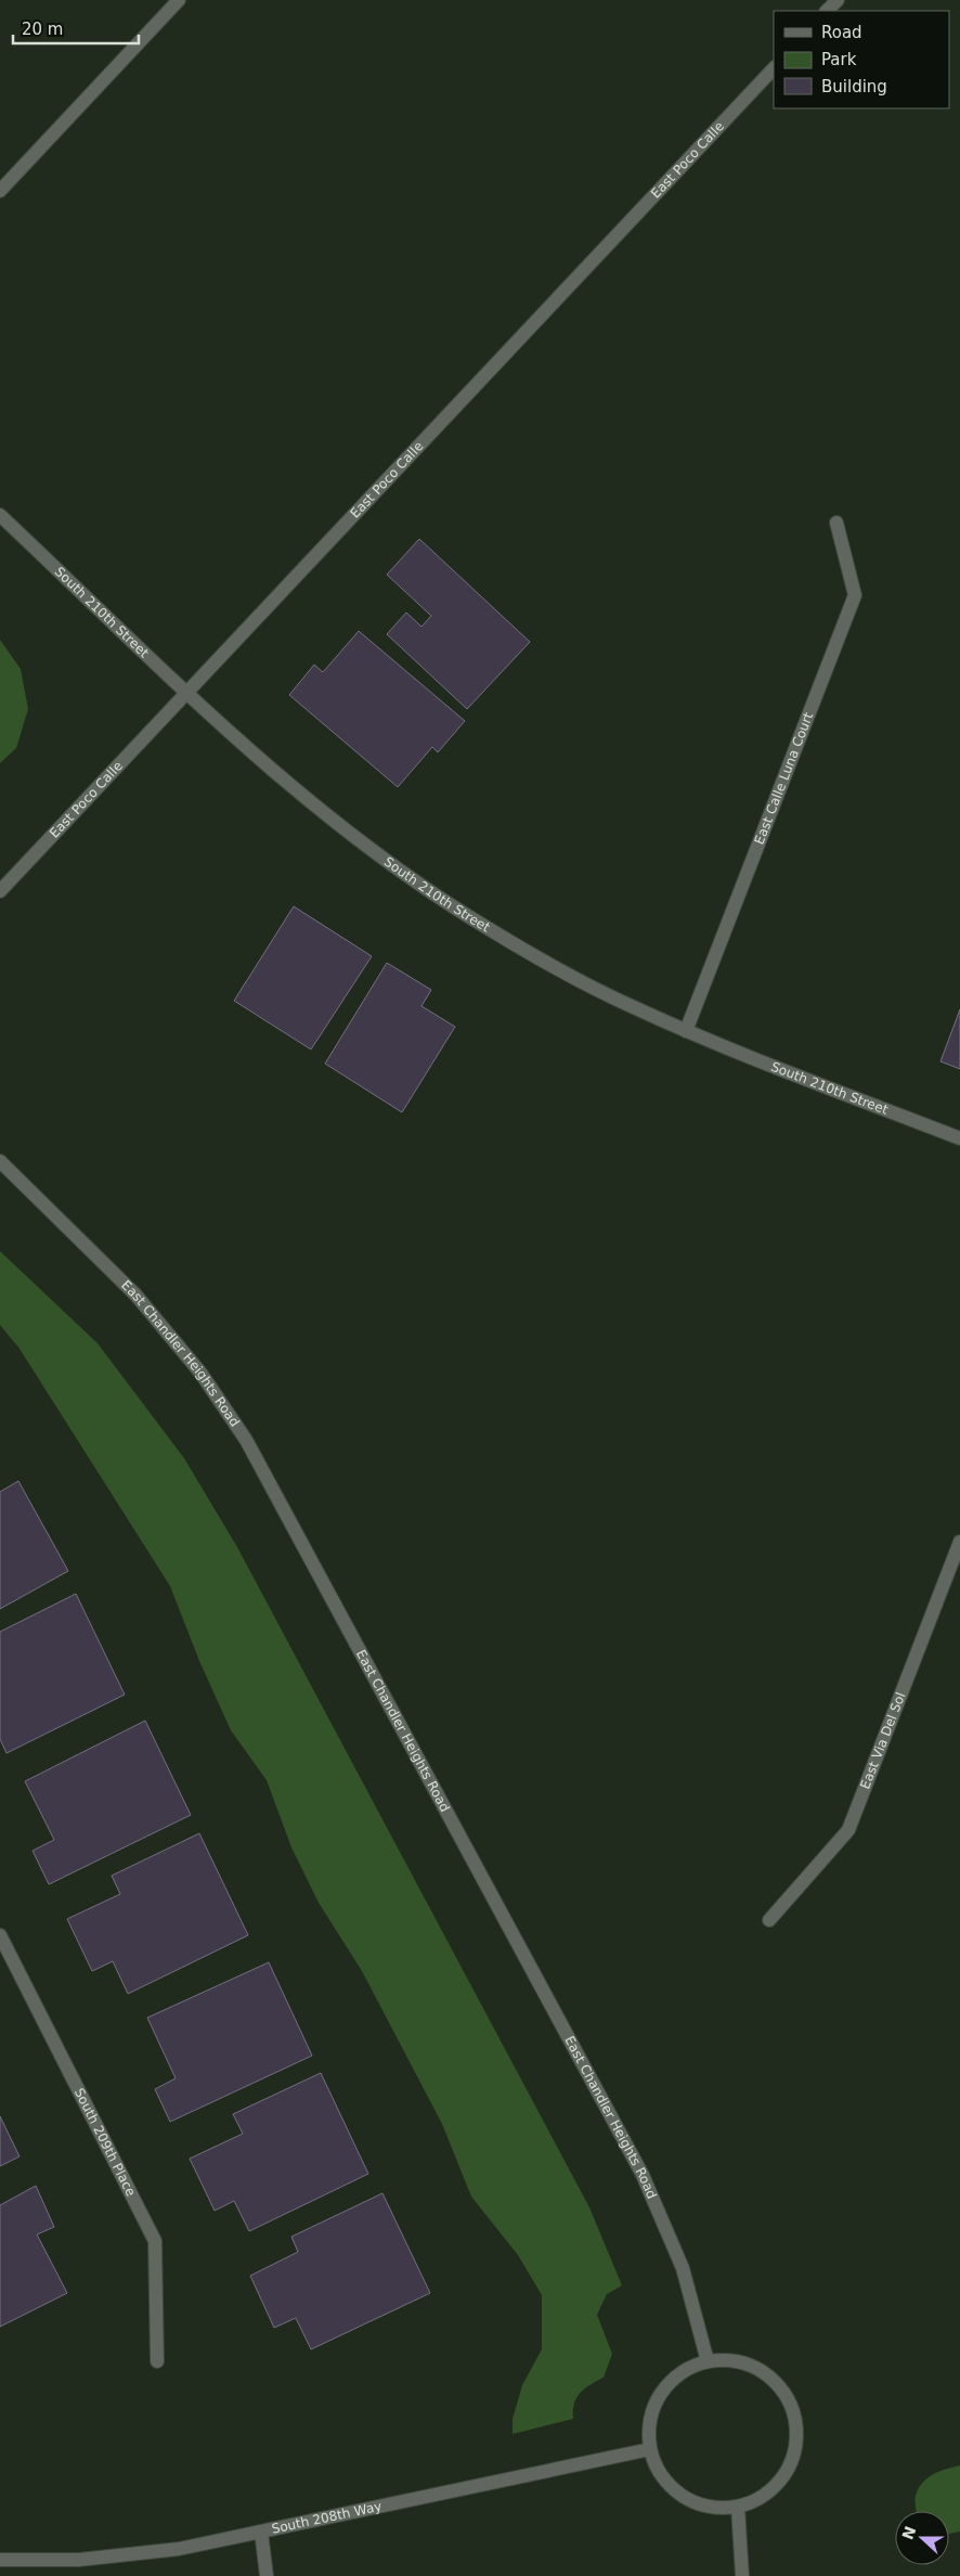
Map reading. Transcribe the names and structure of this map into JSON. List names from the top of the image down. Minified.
{"streets":{"street":["East Poco Calle","South 210th Street","East Calle Luna Court","East Chandler Heights Road","East Via Del Sol","South 209th Place","South 208th Way"]},"crossings":[["East Poco Calle","South 210th Street"],["South 210th Street","East Calle Luna Court"],["East Chandler Heights Road","South 208th Way"]],"legend":["Road","Park","Building"],"scale_bar":"20 m","north":"left"}
